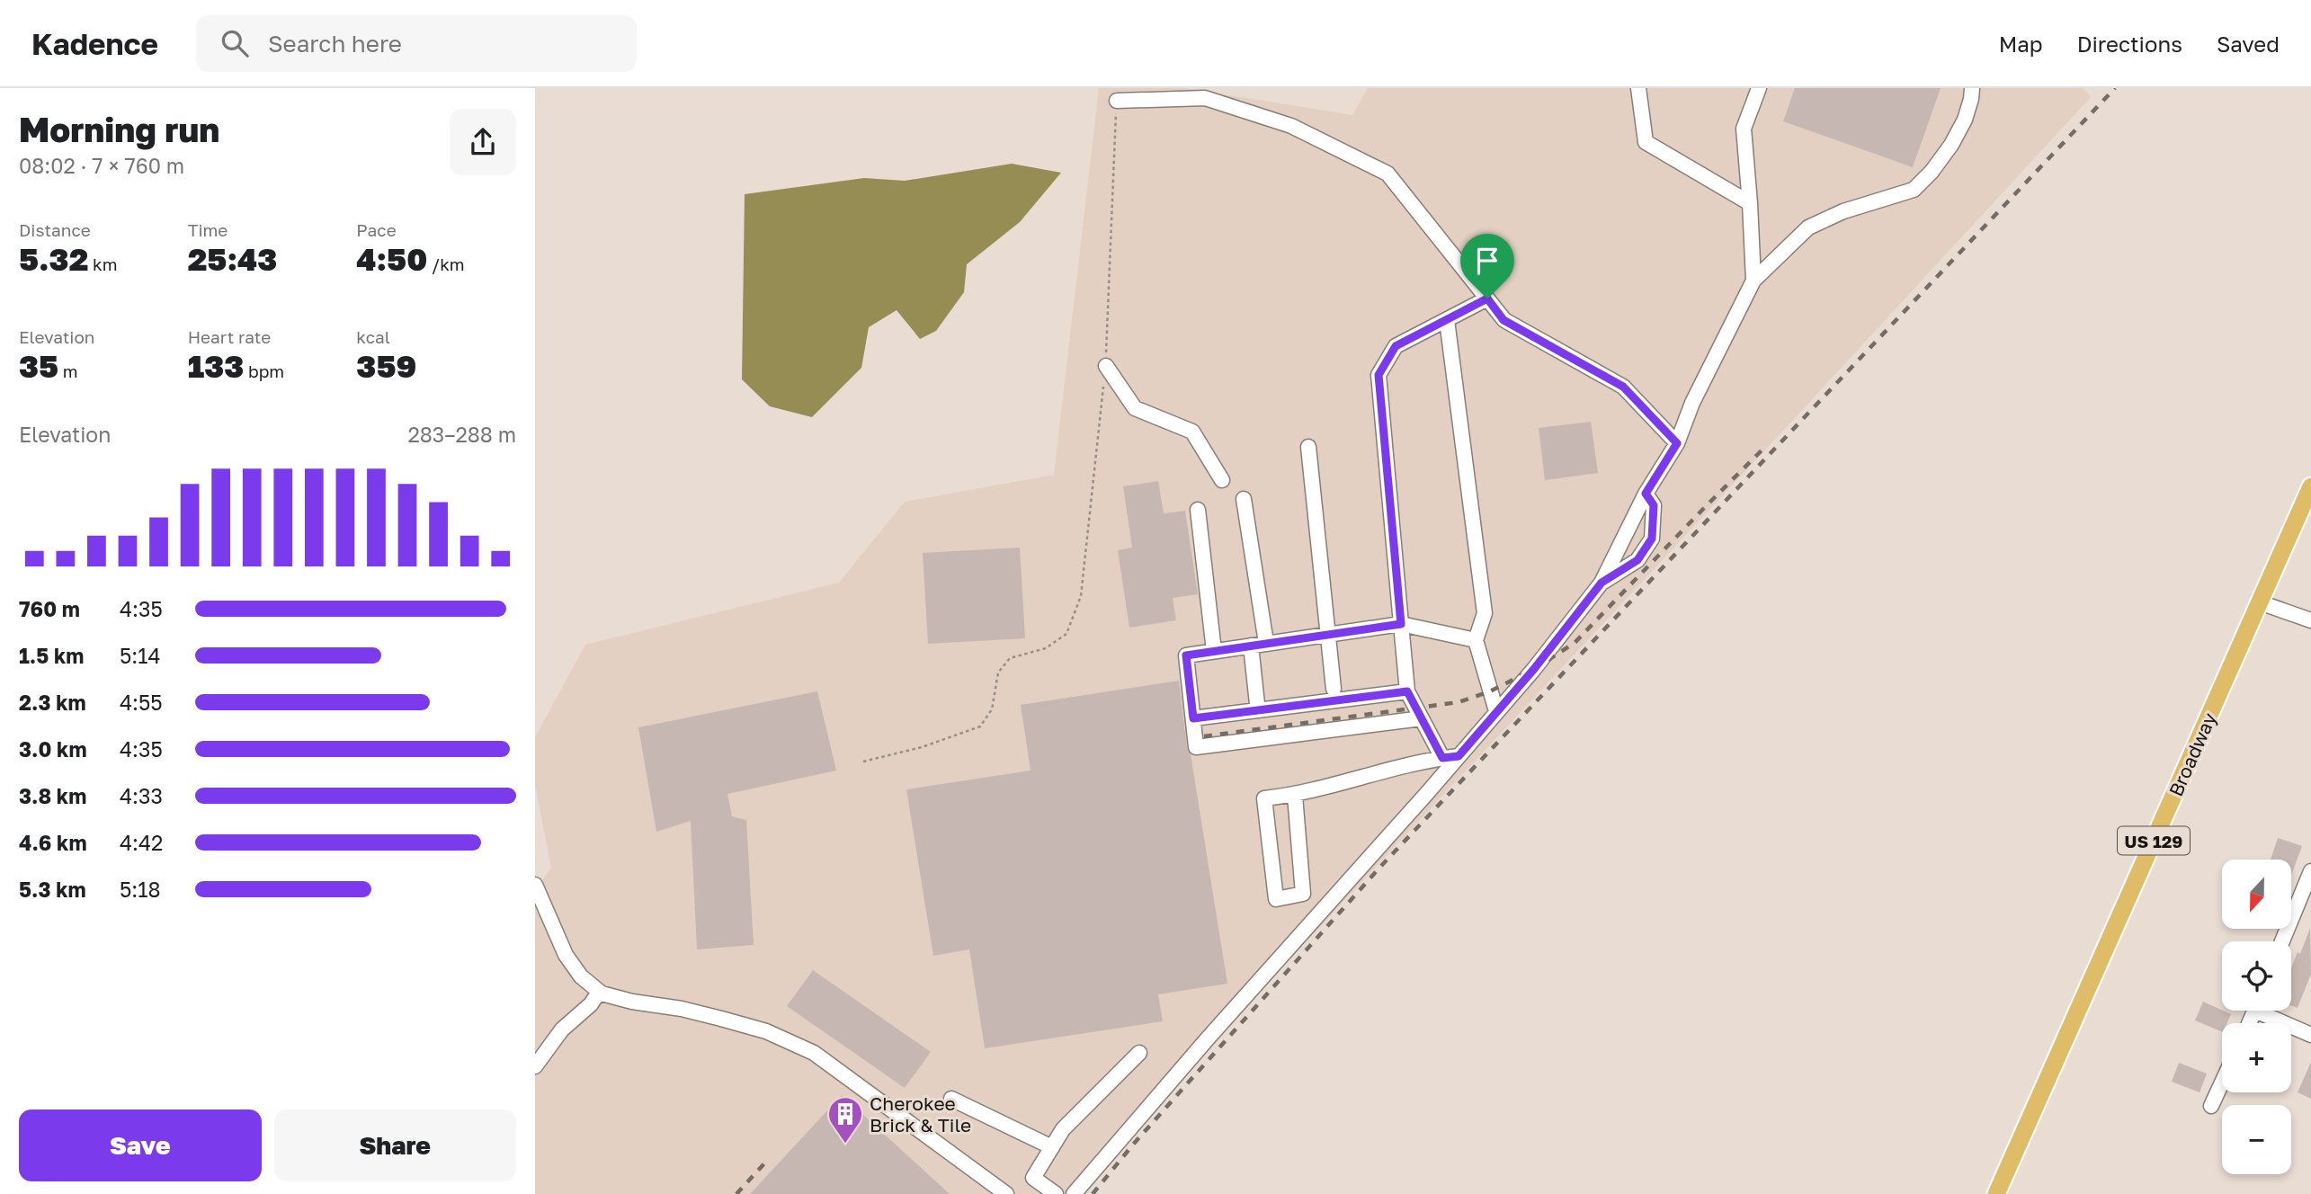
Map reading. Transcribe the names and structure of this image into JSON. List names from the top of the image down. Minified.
{"streets":{"main road":["Broadway","US 129"]},"places":{"building":["Cherokee Brick & Tile"]},"north":"bottom","page":{"header":"Kadence","search":"Search here","nav":["Map","Directions","Saved"],"heading":["Morning run","08:02 · 7 × 760 m"],"stats":[["Distance","5.32 km"],["Time","25:43"],["Pace","4:50 /km"],["Elevation","35 m"],["Heart rate","133 bpm"],["kcal","359"]],"chart":["Elevation","283–288 m"],"list":[{"name":"760 m","note":"4:35"},{"name":"1.5 km","note":"5:14"},{"name":"2.3 km","note":"4:55"},{"name":"3.0 km","note":"4:35"},{"name":"3.8 km","note":"4:33"},{"name":"4.6 km","note":"4:42"},{"name":"5.3 km","note":"5:18"}],"map_buttons":["+","−"],"buttons":["Save","Share"]}}
